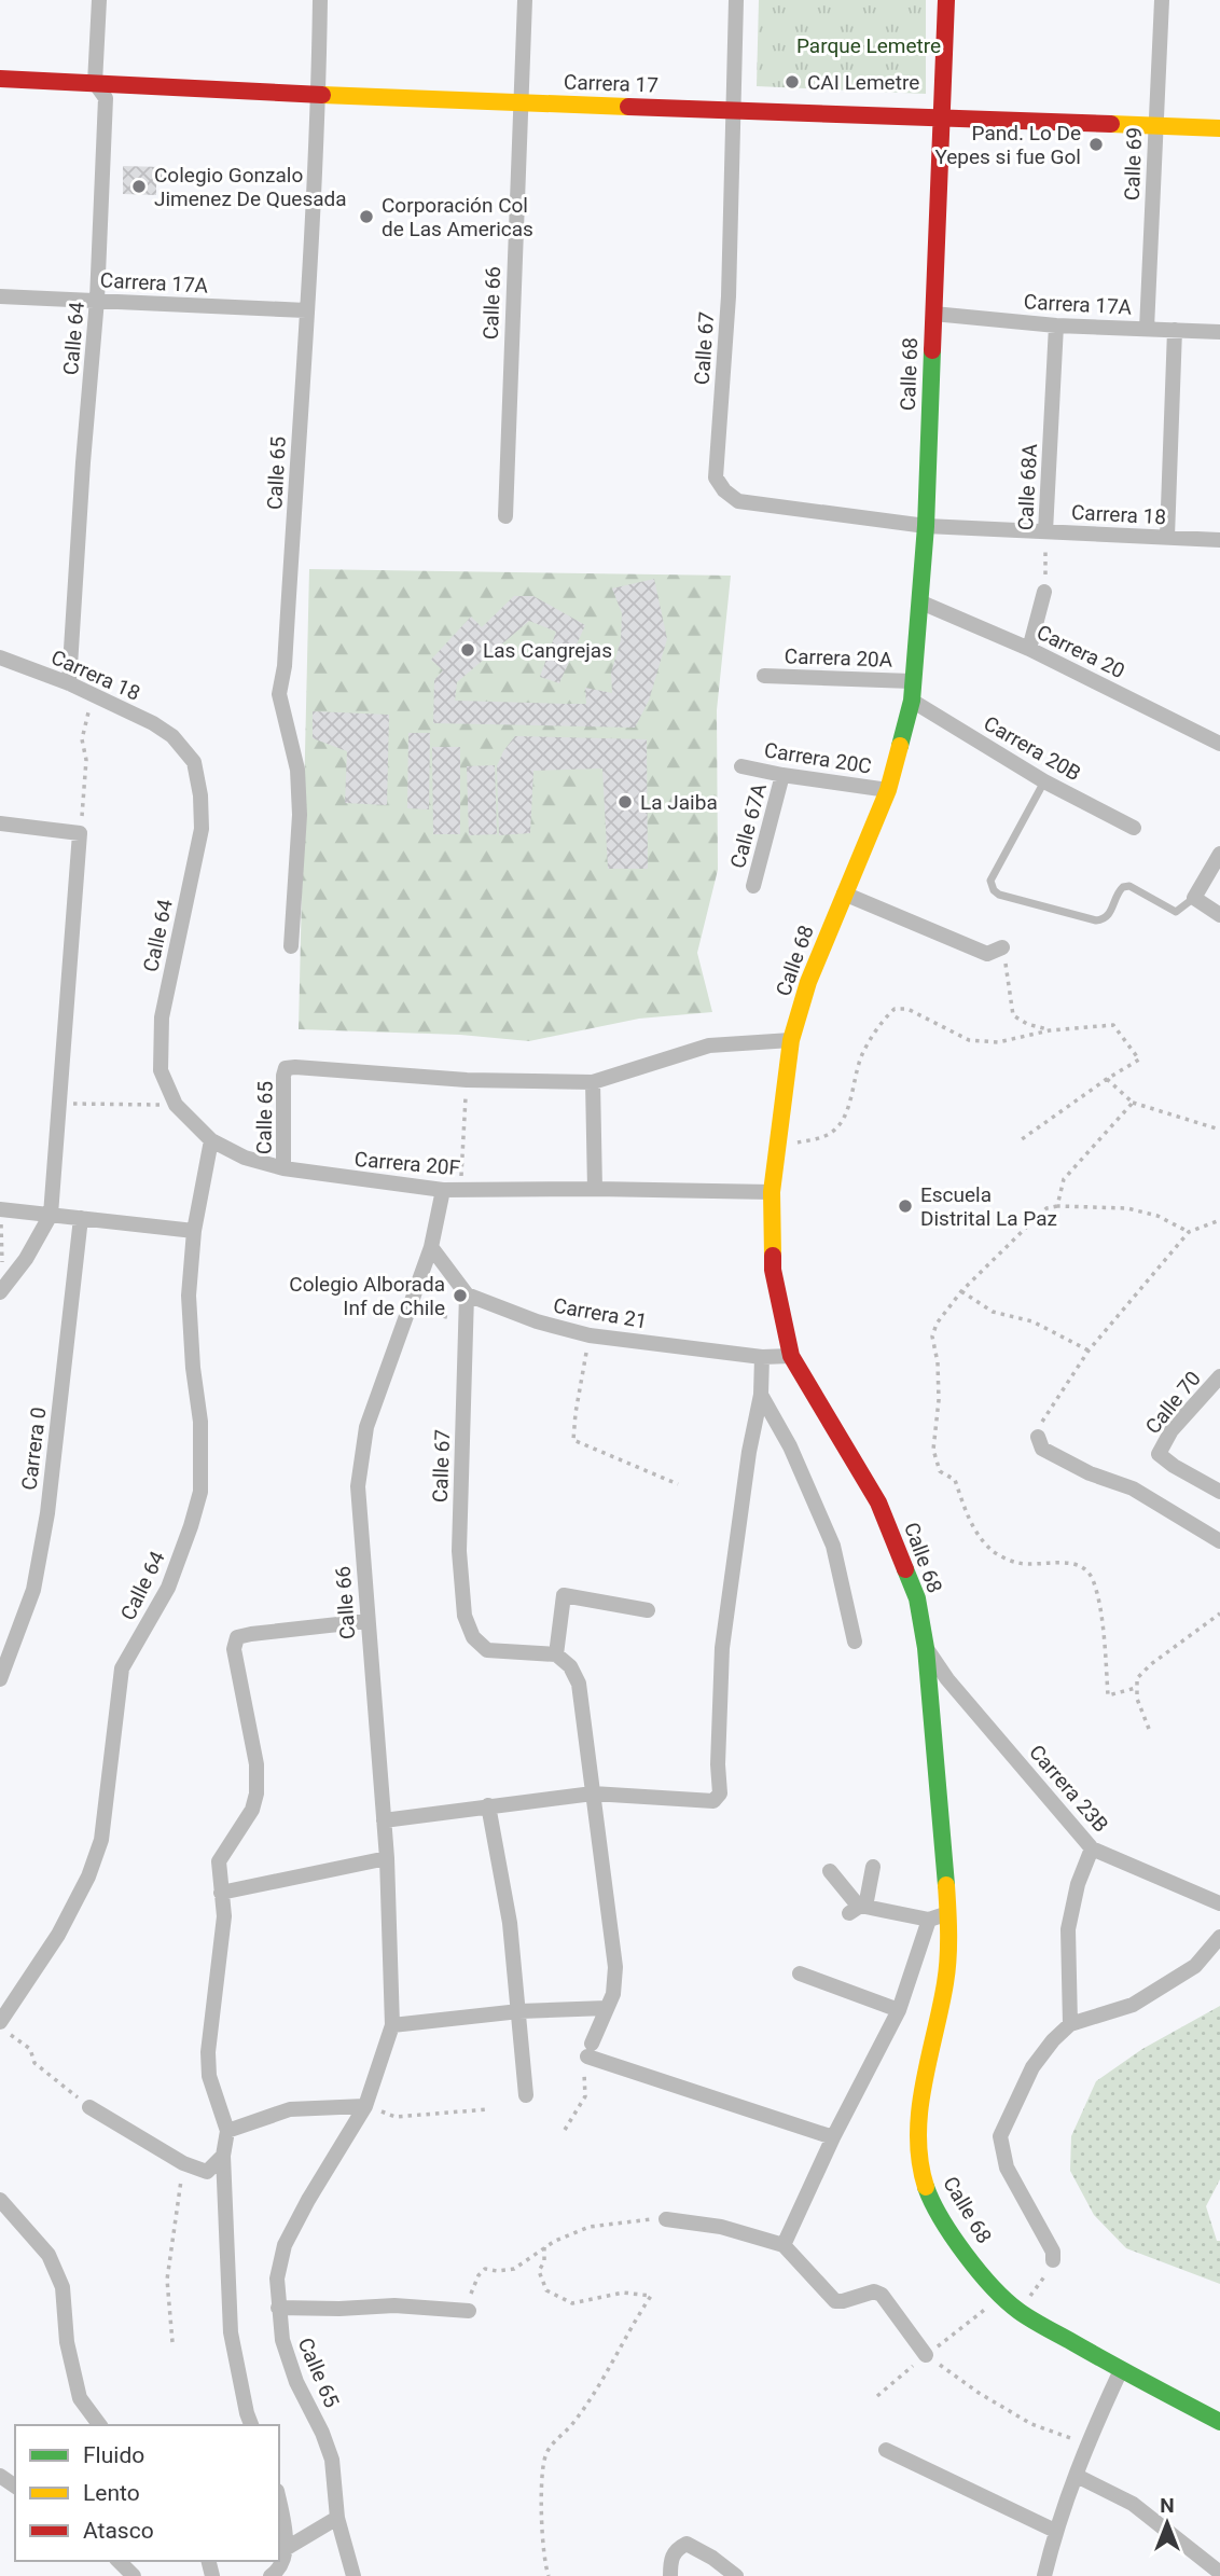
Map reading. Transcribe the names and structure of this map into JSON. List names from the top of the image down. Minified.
{"streets":{"street":["Carrera 17","Calle 69","Carrera 17A","Calle 66","Calle 64","Calle 67","Calle 68","Calle 65","Calle 68A","Carrera 18","Carrera 20","Carrera 20A","Carrera 20B","Carrera 20C","Calle 67A","Carrera 20F","Carrera 21","Calle 70","Carrera 0","Carrera 23B"]},"crossings":[["Carrera 17","Calle 69"],["Carrera 17","Calle 66"],["Carrera 17","Calle 64"],["Carrera 17","Calle 67"],["Carrera 17","Calle 68"],["Carrera 17","Calle 65"],["Calle 69","Carrera 17A"],["Carrera 17A","Calle 64"],["Carrera 17A","Calle 68"],["Carrera 17A","Calle 65"],["Carrera 17A","Calle 68A"],["Calle 66","Calle 65"],["Calle 66","Carrera 20F"],["Calle 64","Carrera 18"],["Calle 64","Carrera 20F"],["Calle 67","Calle 68"],["Calle 67","Carrera 18"],["Calle 67","Carrera 21"],["Calle 68","Carrera 18"],["Calle 68","Carrera 20"],["Calle 68","Carrera 20A"],["Calle 68","Carrera 20B"],["Calle 68","Carrera 20C"],["Calle 68","Carrera 20F"],["Calle 68","Carrera 21"],["Calle 68","Carrera 23B"],["Calle 65","Carrera 20F"],["Calle 68A","Carrera 18"],["Carrera 20C","Calle 67A"]],"parks":["Parque Lemetre"],"places":["CAI Lemetre","Pand. Lo De Yepes si fue Gol","Colegio Gonzalo Jimenez De Quesada","Corporación Col de Las Americas","Las Cangrejas","La Jaiba","Escuela Distrital La Paz","Colegio Alborada Inf de Chile"],"legend":["Fluido","Lento","Atasco"],"north":"top"}
